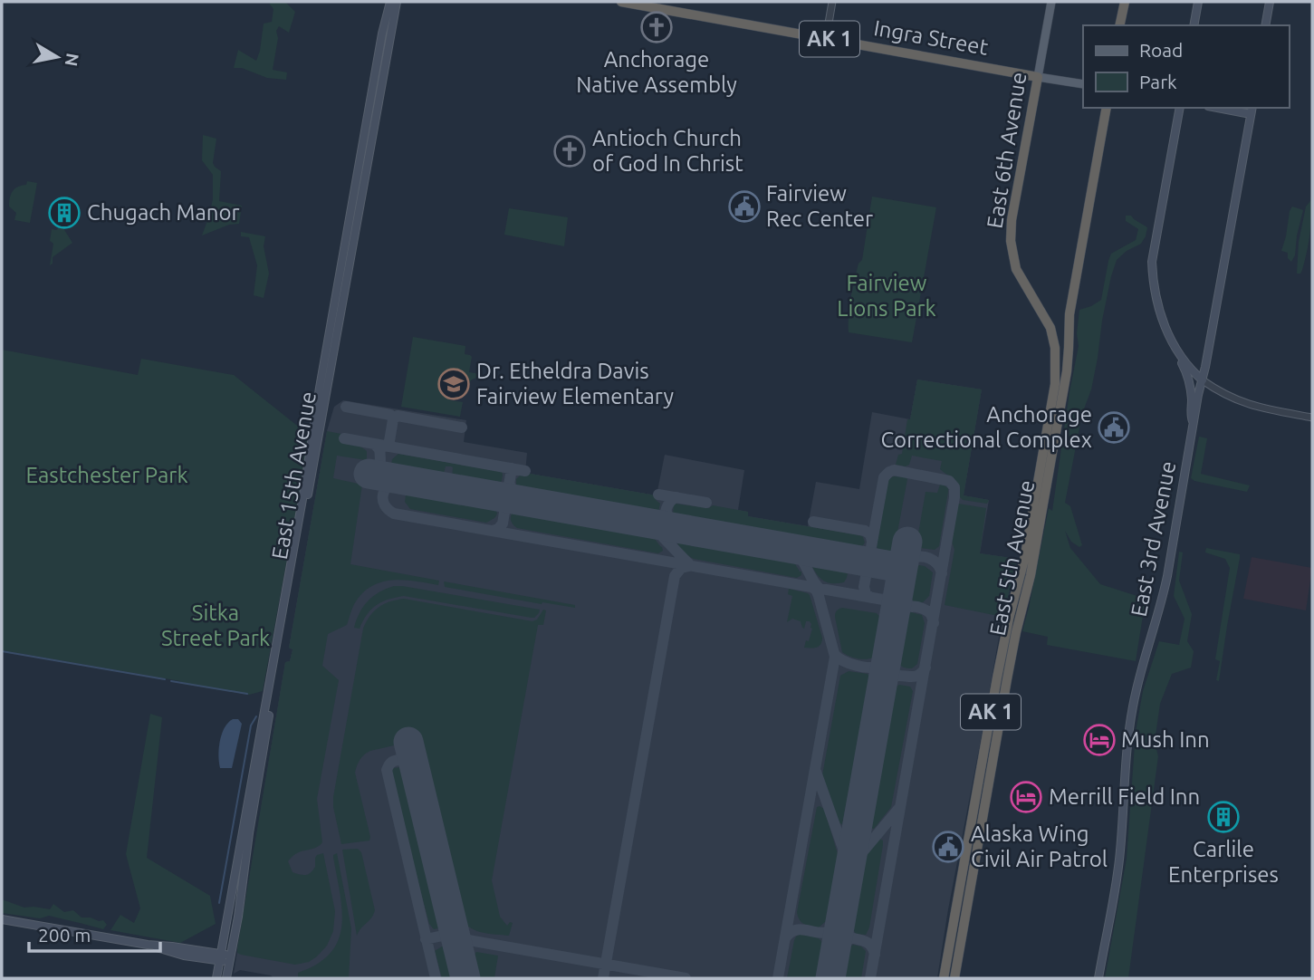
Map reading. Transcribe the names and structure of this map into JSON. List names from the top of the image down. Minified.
{"streets":{"highway":["Ingra Street","AK 1","East 6th Avenue","East 5th Avenue"],"main road":["East 15th Avenue","East 3rd Avenue"]},"crossings":[["Ingra Street","East 6th Avenue"],["East 6th Avenue","East 5th Avenue"]],"parks":["Fairview Lions Park","Eastchester Park","Sitka Street Park"],"places":{"church":["Anchorage Native Assembly","Antioch Church of God In Christ"],"public building":["Fairview Rec Center","Anchorage Correctional Complex","Alaska Wing Civil Air Patrol"],"building":["Chugach Manor","Carlile Enterprises"],"school or university":["Dr. Etheldra Davis Fairview Elementary"],"hotel":["Mush Inn","Merrill Field Inn"]},"legend":["Road","Park"],"scale_bar":"200 m","north":"right"}
